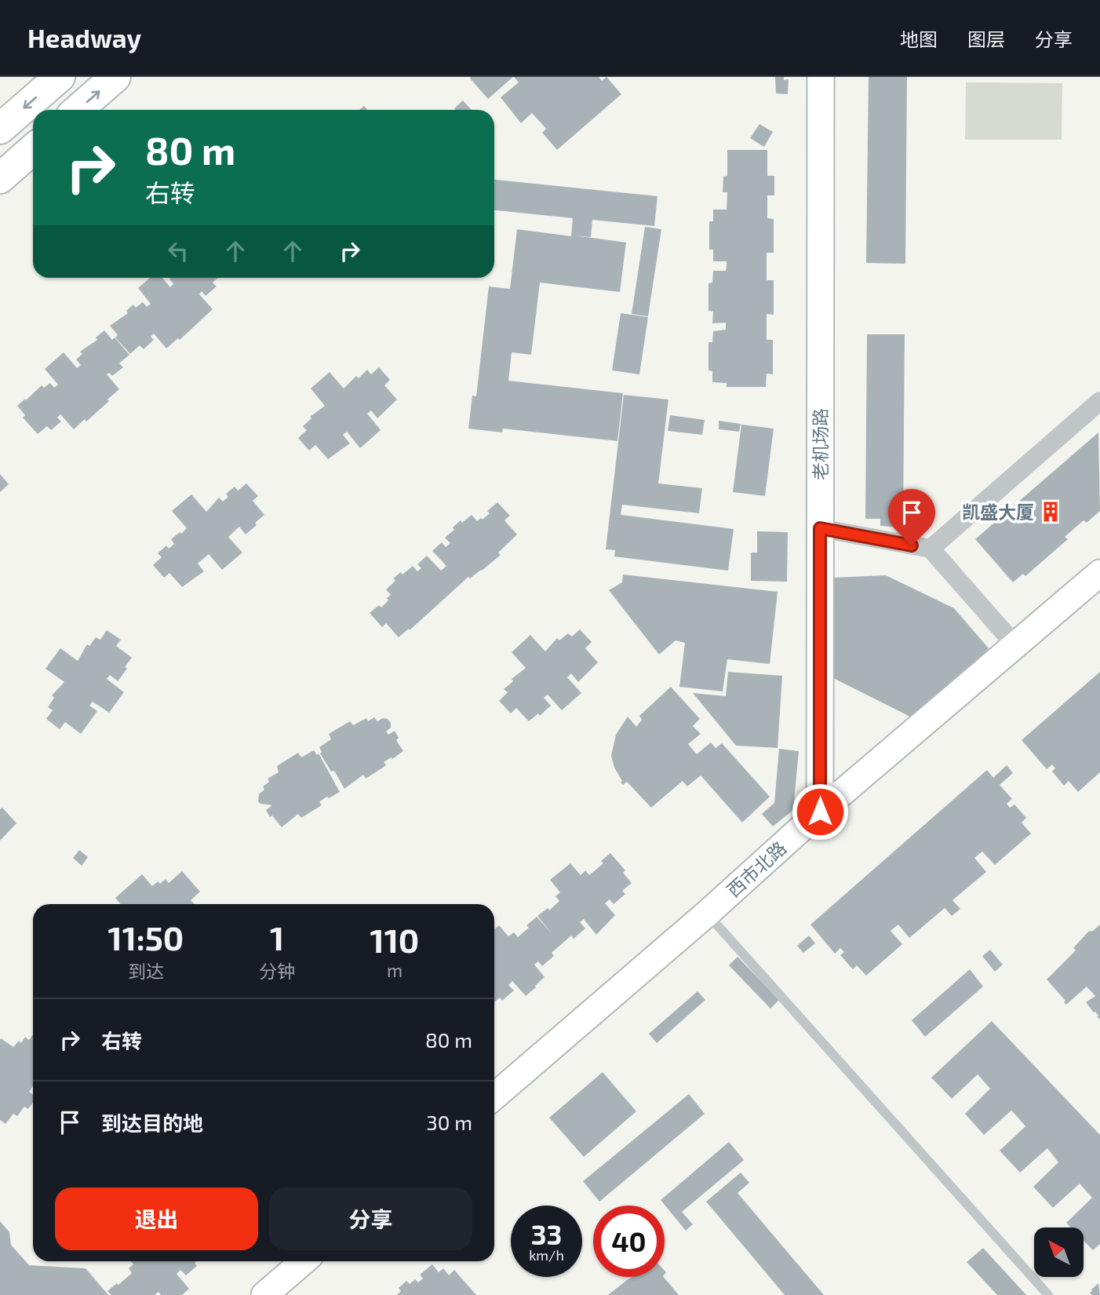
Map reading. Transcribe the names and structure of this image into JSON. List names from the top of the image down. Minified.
{"streets":{"street":["老机场路","西市北路"]},"crossings":[["老机场路","西市北路"]],"places":{"building":["凯盛大厦"]},"north":"top left","page":{"header":"Headway","nav":["地图","图层","分享"],"turn":["80 m","右转"],"eta":["11:50","到达","1","分钟","110","m"],"list":[{"name":"右转","value":"80 m"},{"name":"到达目的地","value":"30 m"}],"buttons":["退出","分享"],"speed":"33 km/h","limit":"40"}}
